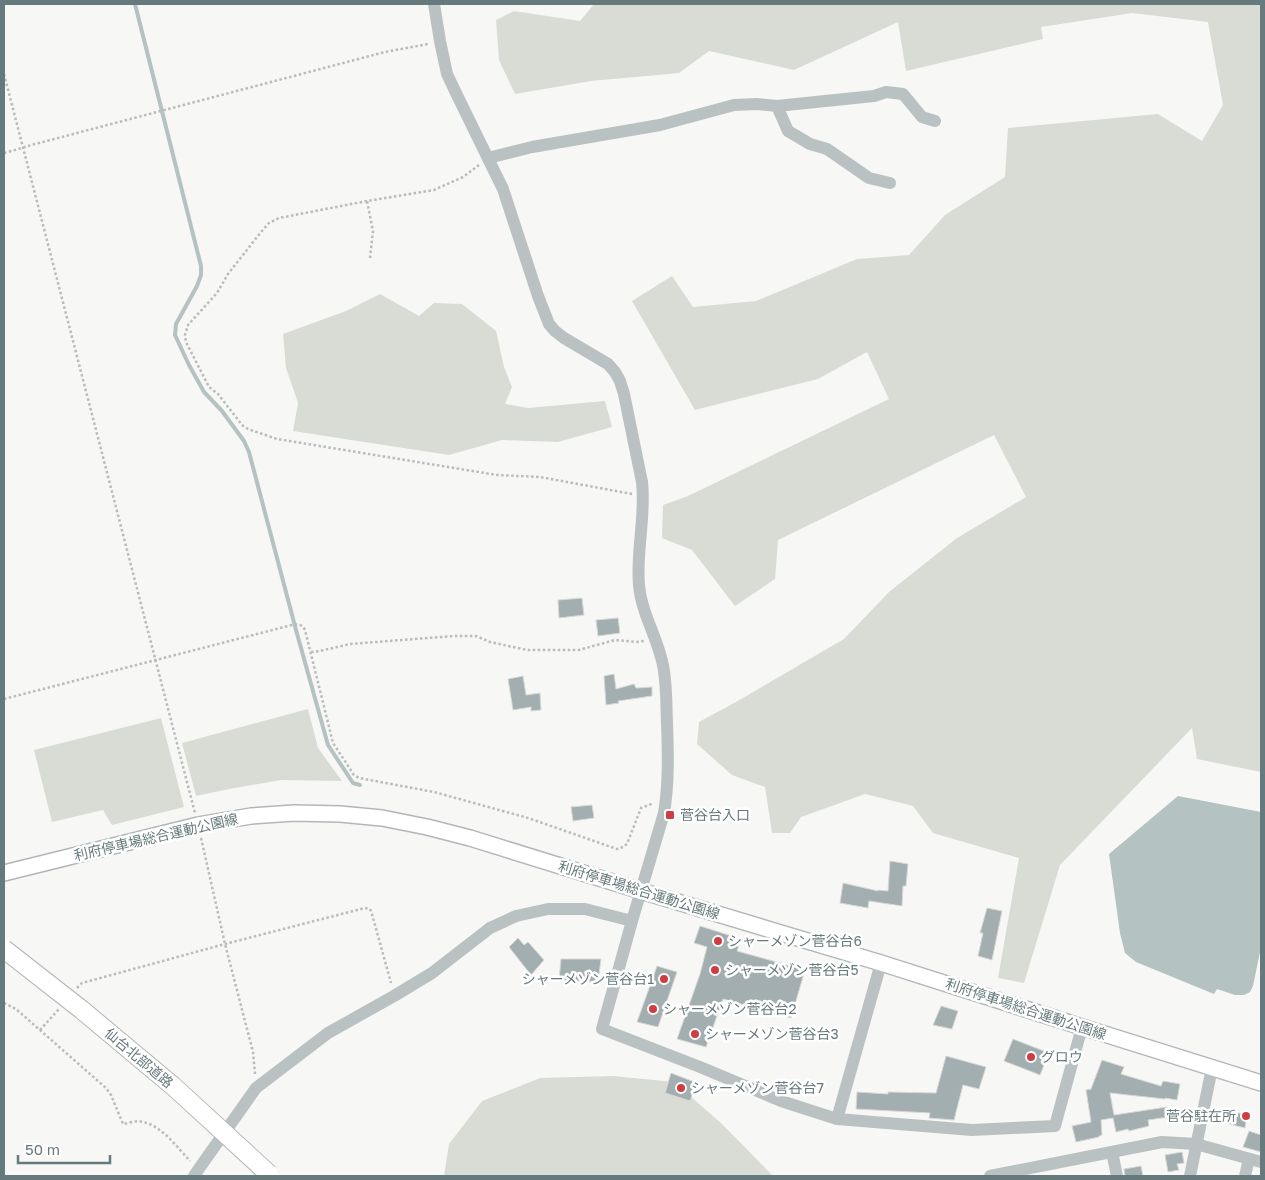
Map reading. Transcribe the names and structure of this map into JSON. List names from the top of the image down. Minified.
{"streets":{"highway":["仙台北部道路"],"main road":["利府停車場総合運動公園線"]},"places":{"transit":["菅谷台入口"],"other":["シャーメゾン菅谷台6","シャーメゾン菅谷台5","シャーメゾン菅谷台1","シャーメゾン菅谷台2","シャーメゾン菅谷台3","グロウ","シャーメゾン菅谷台7","菅谷駐在所"]},"scale_bar":"50 m"}
